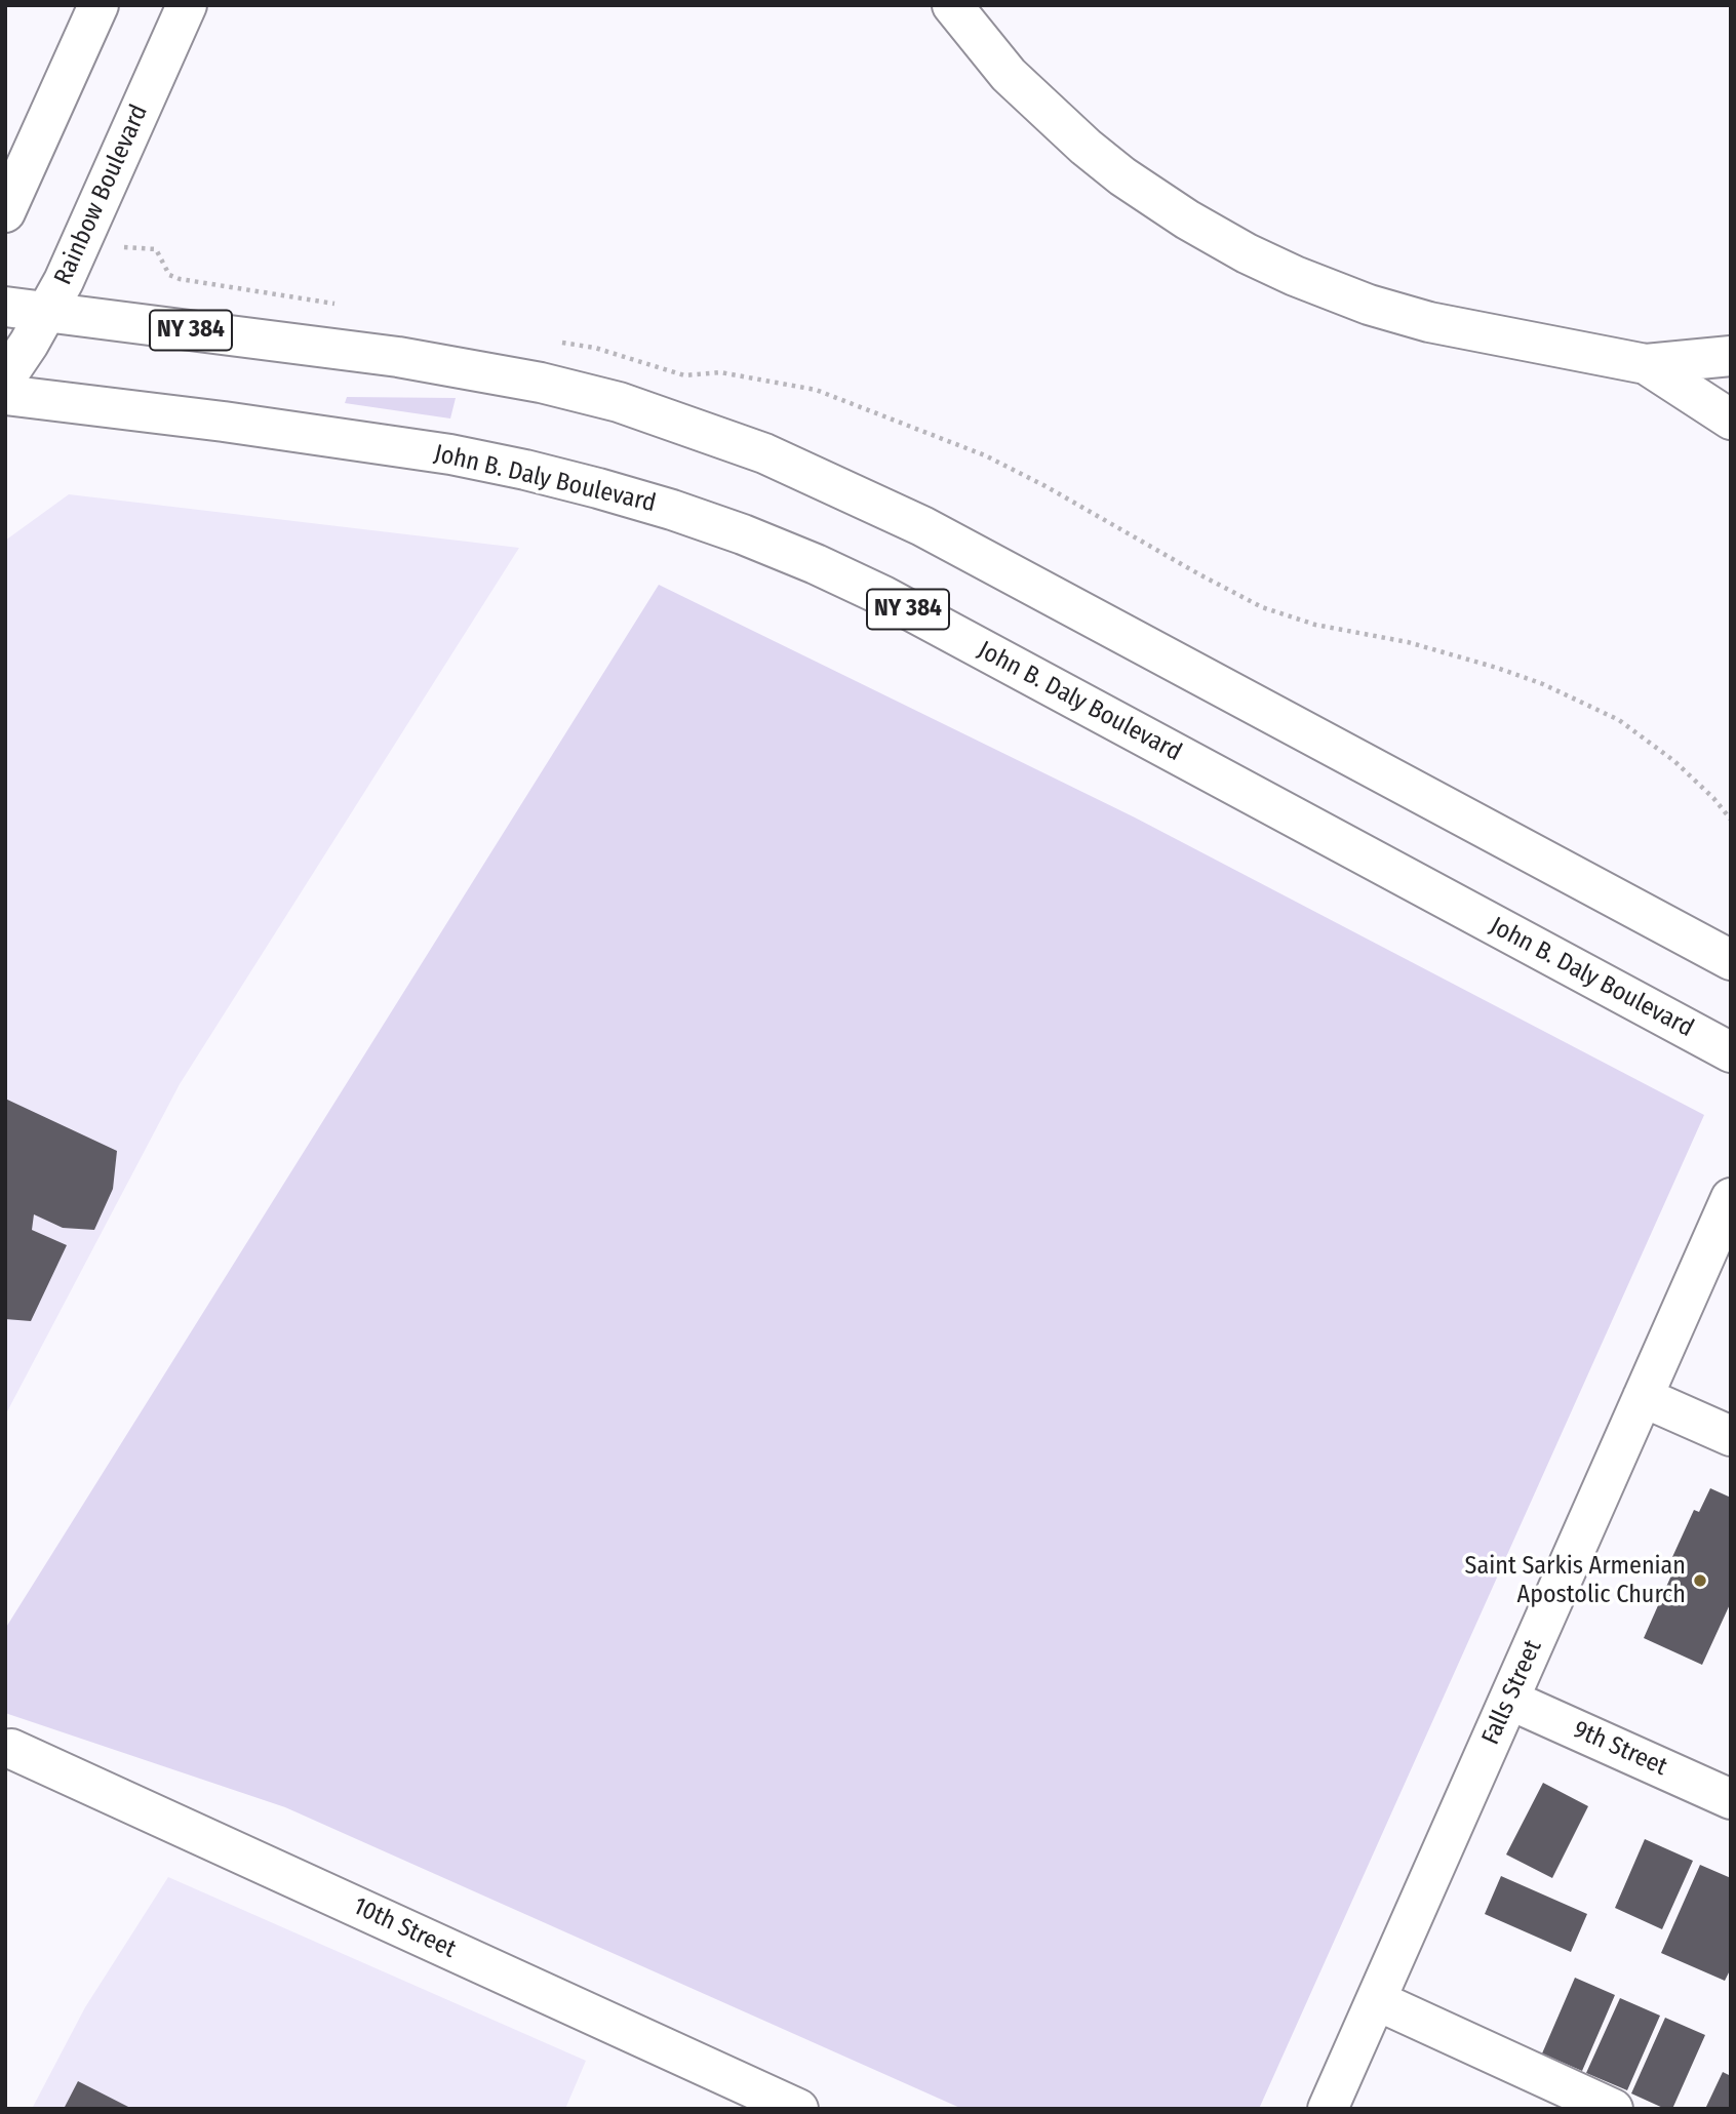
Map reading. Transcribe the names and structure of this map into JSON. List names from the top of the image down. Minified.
{"streets":{"main road":["Rainbow Boulevard","NY 384","John B. Daly Boulevard","Falls Street","9th Street","10th Street"]},"crossings":[["Rainbow Boulevard","NY 384"],["Falls Street","9th Street"]],"places":["Saint Sarkis Armenian Apostolic Church"]}
